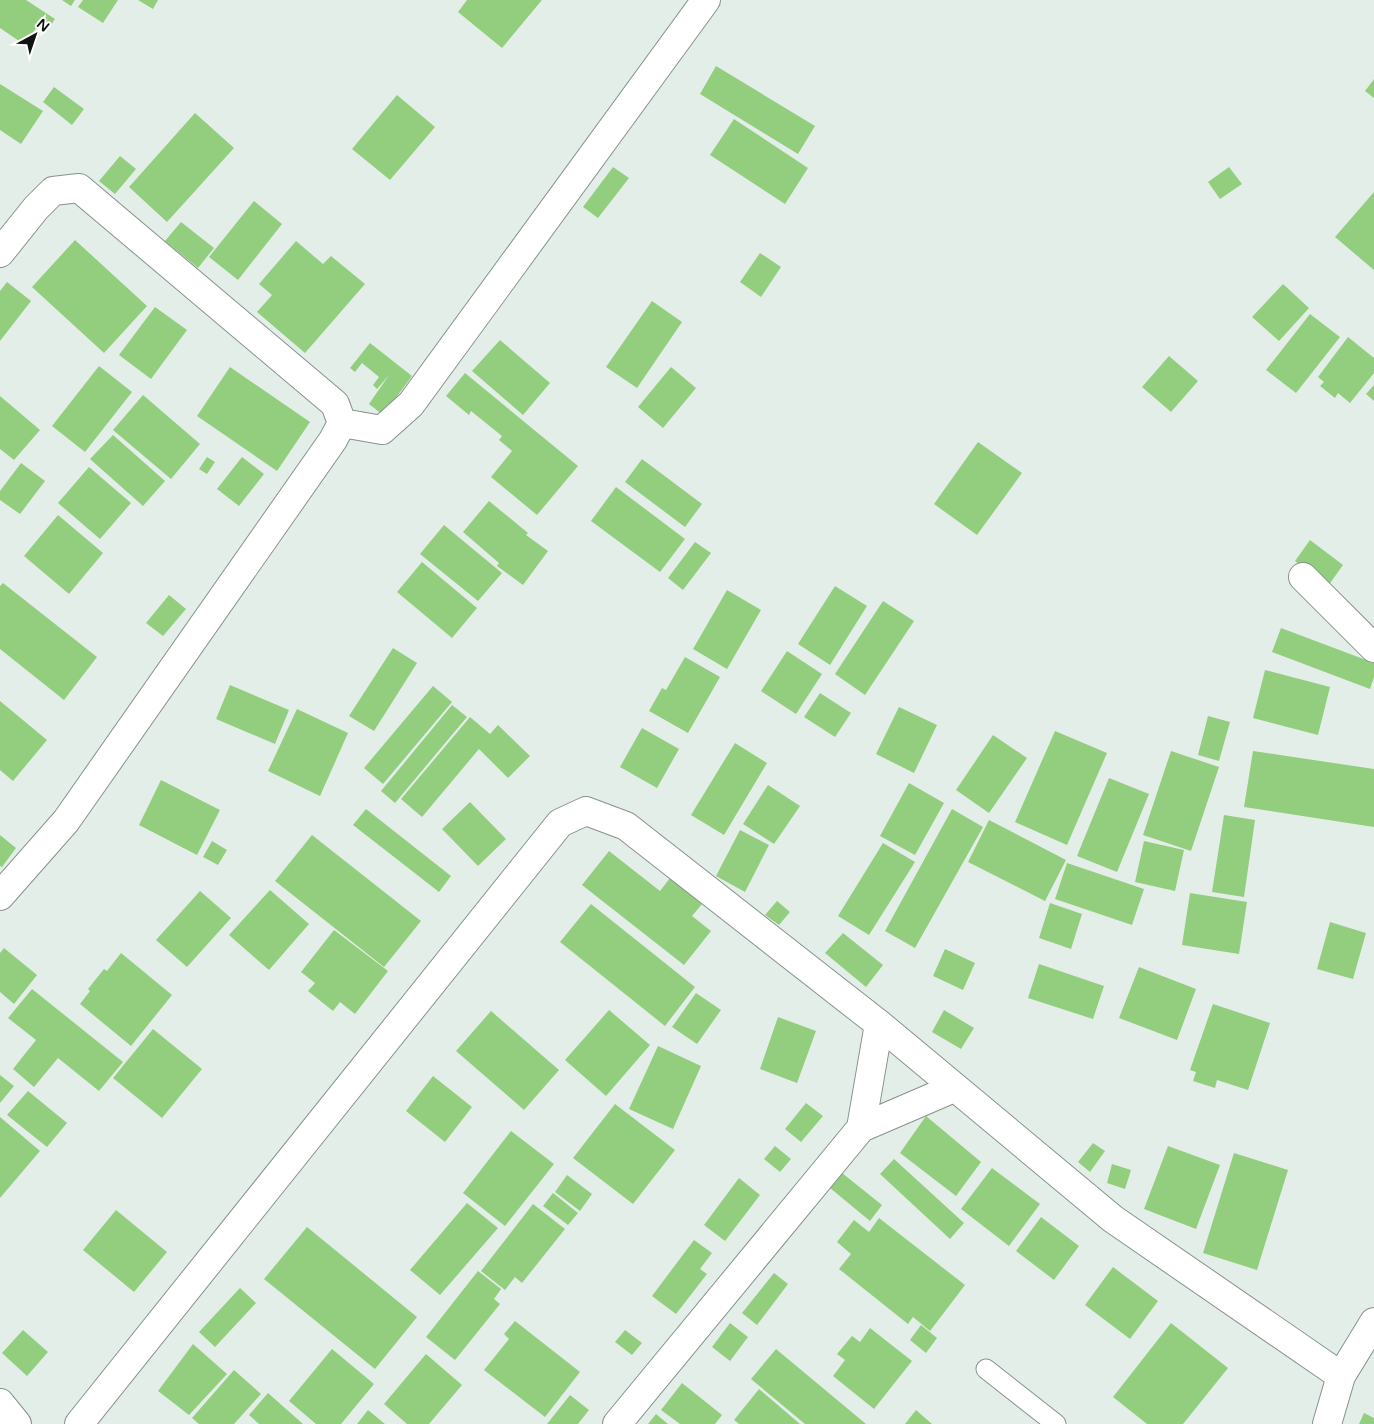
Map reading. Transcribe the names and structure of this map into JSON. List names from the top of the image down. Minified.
{"north":"top right"}
